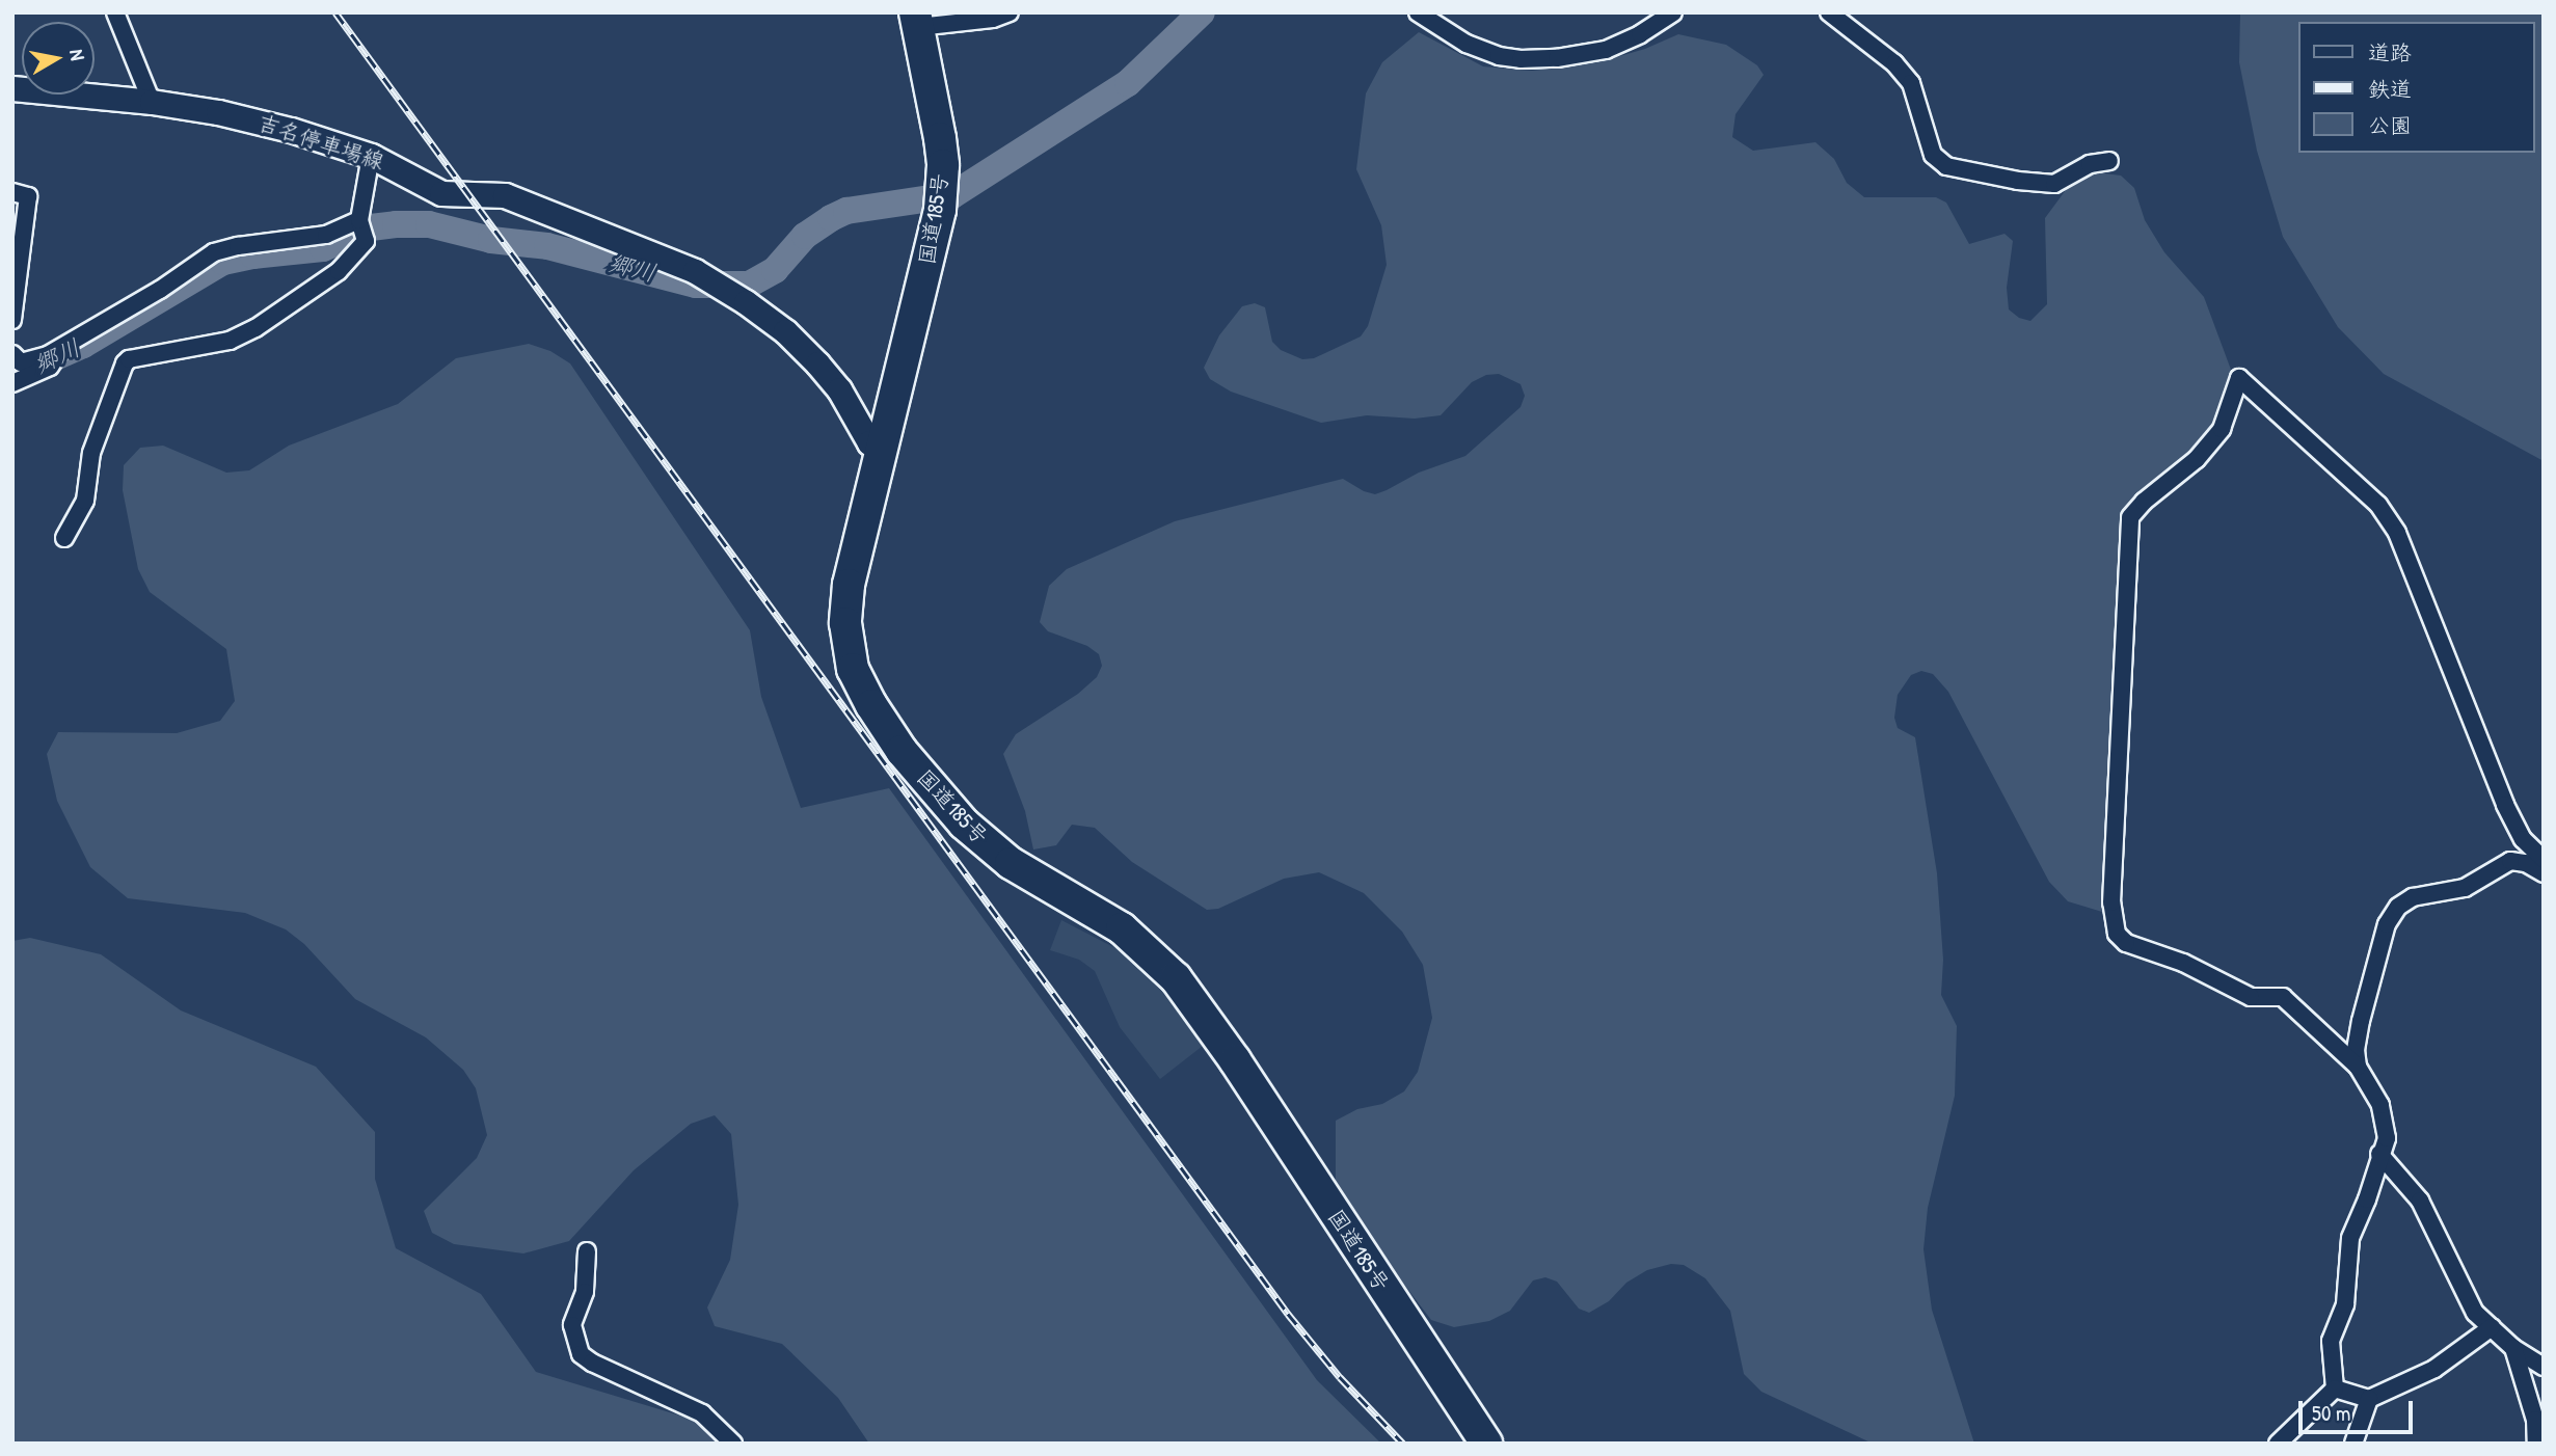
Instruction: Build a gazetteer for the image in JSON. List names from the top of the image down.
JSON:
{
  "streets": {
    "highway": ["国道185号"],
    "main road": ["吉名停車場線"]
  },
  "crossings": [
    ["吉名停車場線", "国道185号"]
  ],
  "water": ["郷川"],
  "legend": ["道路", "鉄道", "公園"],
  "scale_bar": "50 m",
  "north": "right"
}
